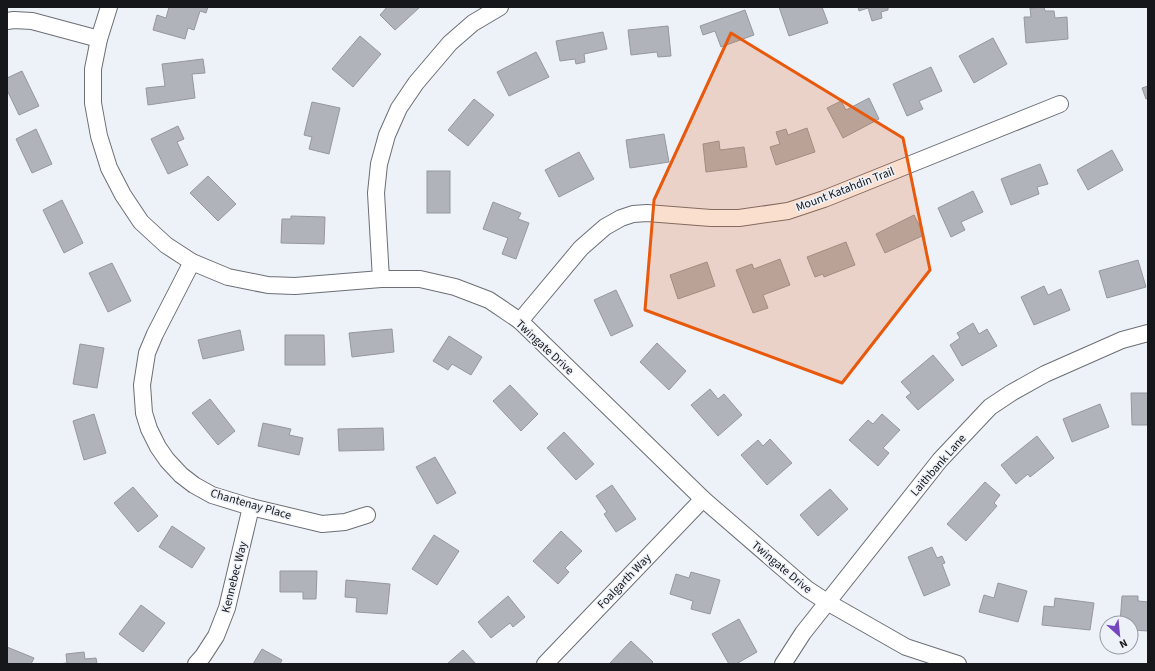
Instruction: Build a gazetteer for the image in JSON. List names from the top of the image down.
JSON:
{
  "streets": {
    "street": [
      "Mount Katahdin Trail",
      "Twingate Drive",
      "Laithbank Lane",
      "Chantenay Place",
      "Kennebec Way",
      "Foalgarth Way"
    ]
  },
  "crossings": [
    ["Mount Katahdin Trail", "Twingate Drive"],
    ["Twingate Drive", "Laithbank Lane"],
    ["Twingate Drive", "Chantenay Place"],
    ["Twingate Drive", "Foalgarth Way"],
    ["Chantenay Place", "Kennebec Way"]
  ],
  "north": "bottom right"
}
